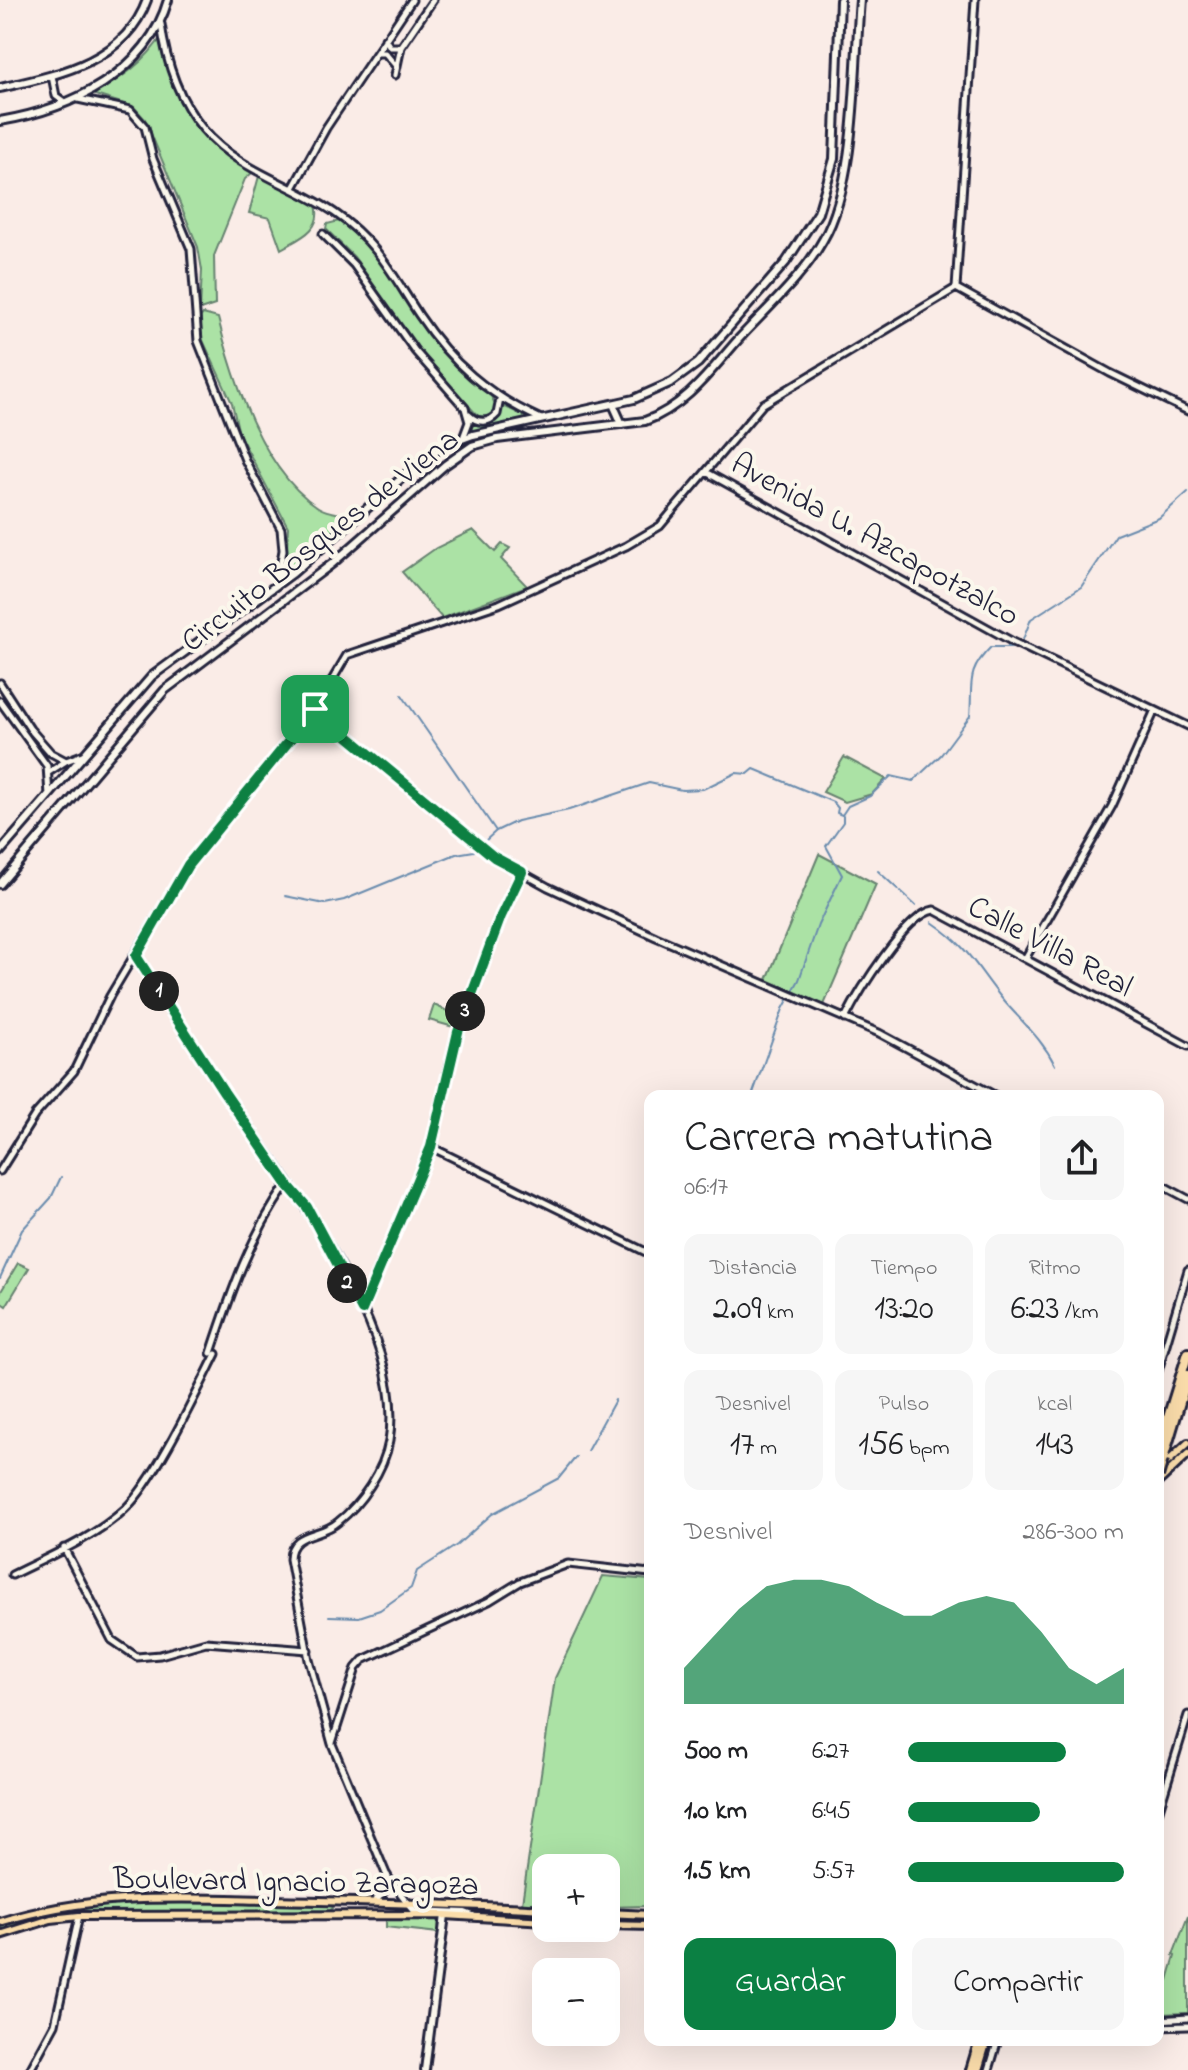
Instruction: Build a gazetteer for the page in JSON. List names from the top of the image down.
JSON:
{
  "streets": {
    "main road": ["Circuito Bosques de Viena", "Boulevard Ignacio Zaragoza"],
    "street": ["Avenida U. Azcapotzalco", "Calle Villa Real"]
  },
  "page": {
    "pins": ["1", "3", "2"],
    "heading": ["Carrera matutina", "06:17"],
    "stats": [
      ["Distancia", "2.09 km"],
      ["Tiempo", "13:20"],
      ["Ritmo", "6:23 /km"],
      ["Desnivel", "17 m"],
      ["Pulso", "156 bpm"],
      ["kcal", "143"]
    ],
    "chart": ["Desnivel", "286–300 m"],
    "list": [
      {
        "name": "500 m",
        "note": "6:27"
      },
      {
        "name": "1.0 km",
        "note": "6:45"
      },
      {
        "name": "1.5 km",
        "note": "5:57"
      }
    ],
    "map_buttons": ["+", "−"],
    "buttons": ["Guardar", "Compartir"]
  }
}
